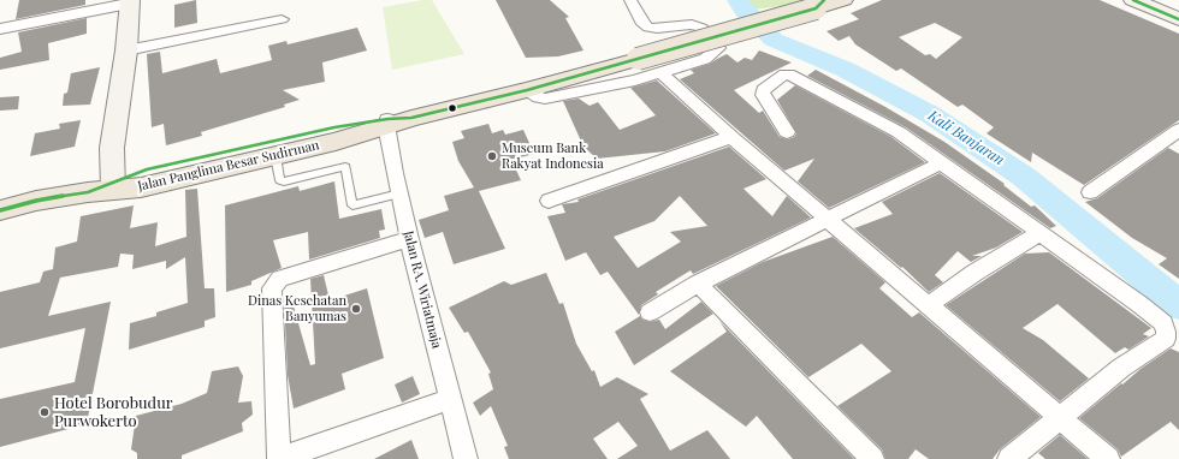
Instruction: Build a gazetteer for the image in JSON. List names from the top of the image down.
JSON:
{
  "streets": {
    "main road": ["Jalan Panglima Besar Sudirman"],
    "street": ["Jalan RA. Wiriatmaja"]
  },
  "crossings": [
    ["Jalan Panglima Besar Sudirman", "Jalan RA. Wiriatmaja"]
  ],
  "water": ["Kali Banjaran"],
  "places": ["Museum Bank Rakyat Indonesia", "Dinas Kesehatan Banyumas", "Hotel Borobudur Purwokerto"]
}
